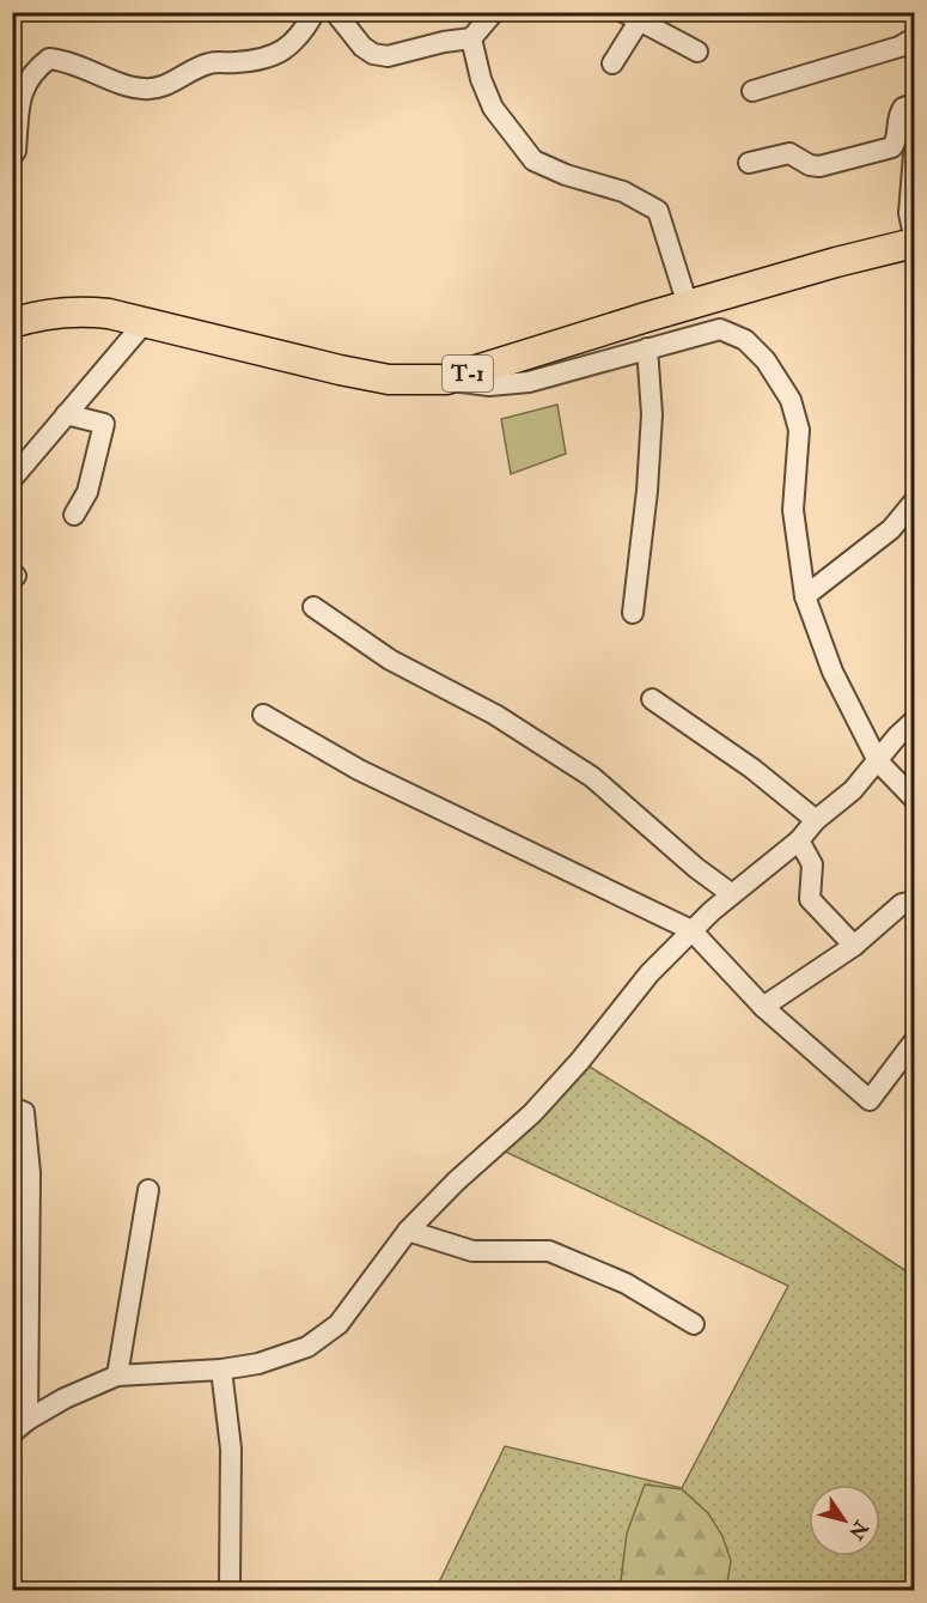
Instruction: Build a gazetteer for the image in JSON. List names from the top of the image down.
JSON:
{
  "streets": {
    "highway": ["T-1"]
  },
  "north": "bottom right"
}
